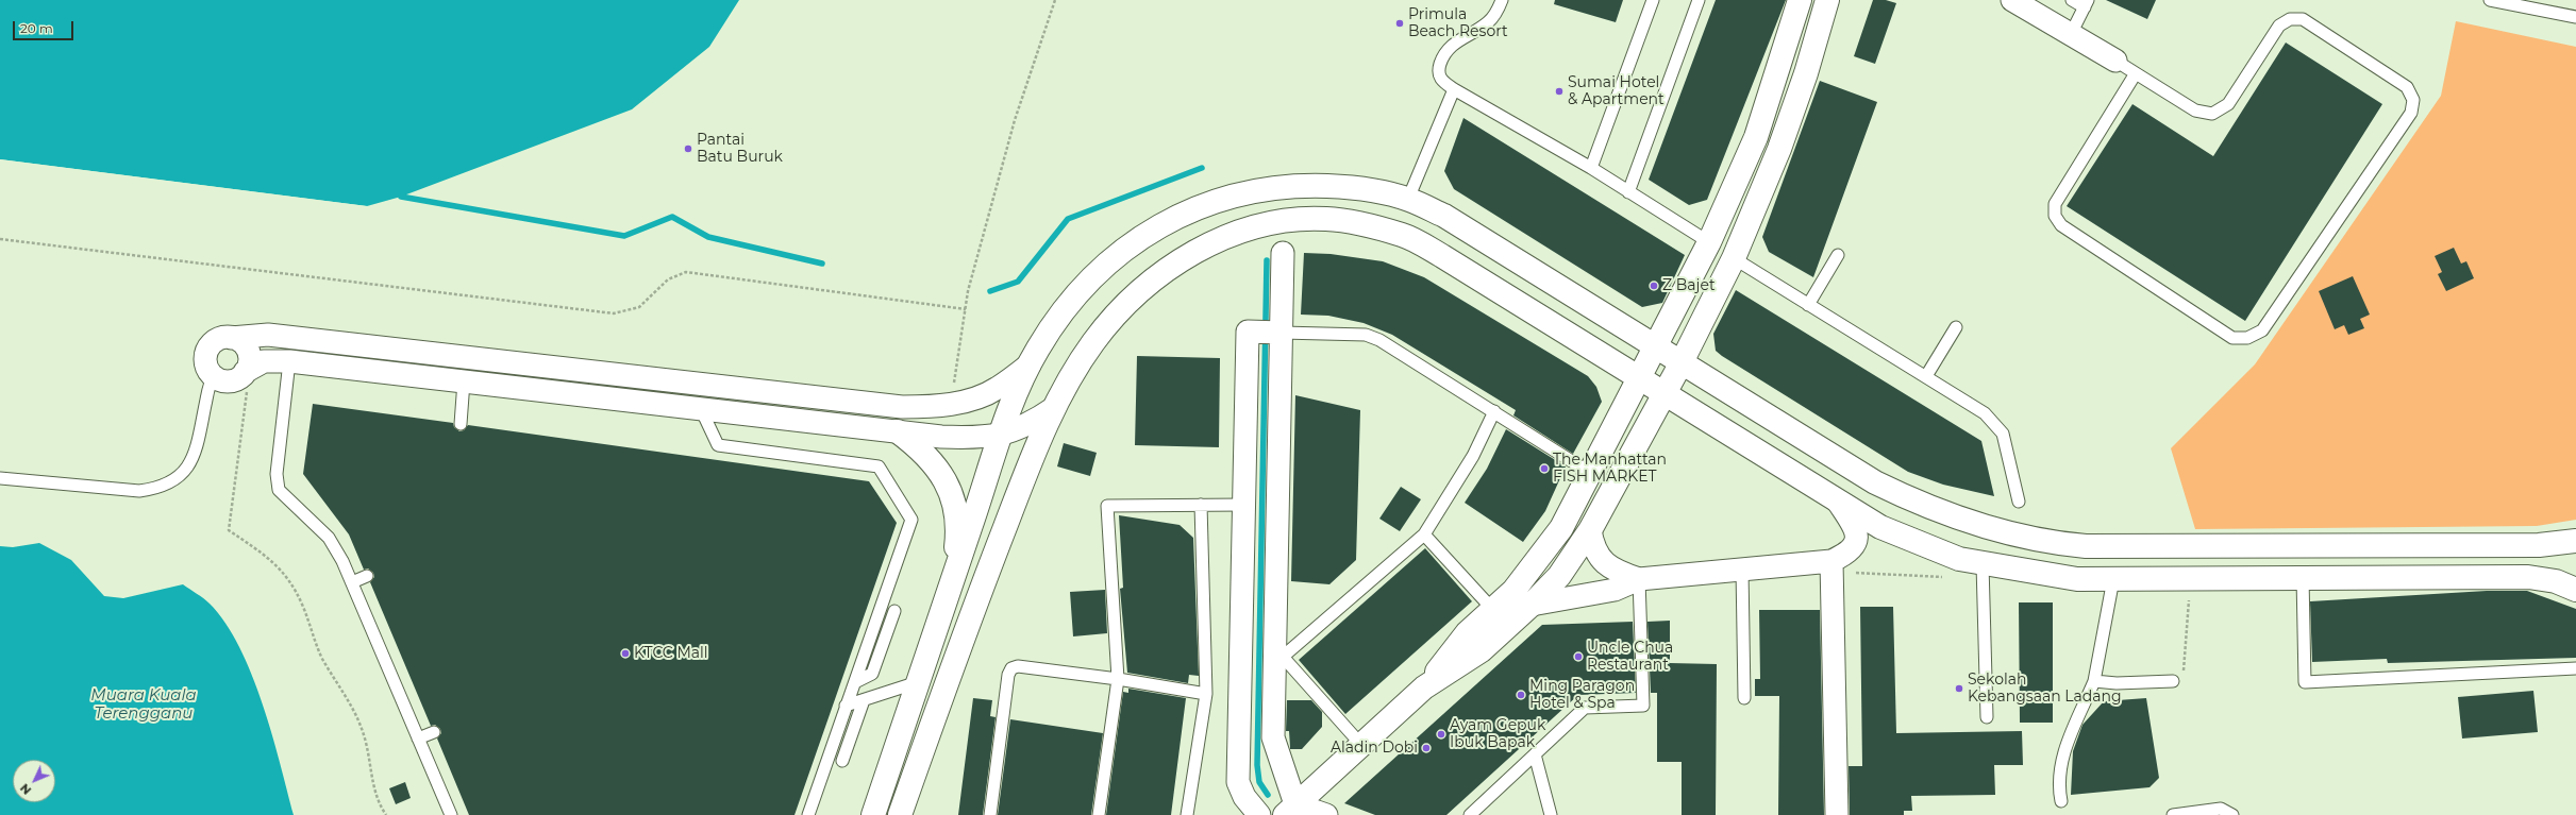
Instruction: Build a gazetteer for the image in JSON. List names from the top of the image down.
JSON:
{
  "water": ["Muara Kuala Terengganu"],
  "places": [
    "Primula Beach Resort",
    "Sumai Hotel & Apartment",
    "Pantai Batu Buruk",
    "Z Bajet",
    "The Manhattan FISH MARKET",
    "KTCC Mall",
    "Uncle Chua Restaurant",
    "Sekolah Kebangsaan Ladang",
    "Ming Paragon Hotel & Spa",
    "Ayam Gepuk Ibuk Bapak",
    "Aladin Dobi"
  ],
  "scale_bar": "20 m",
  "north": "bottom left"
}
